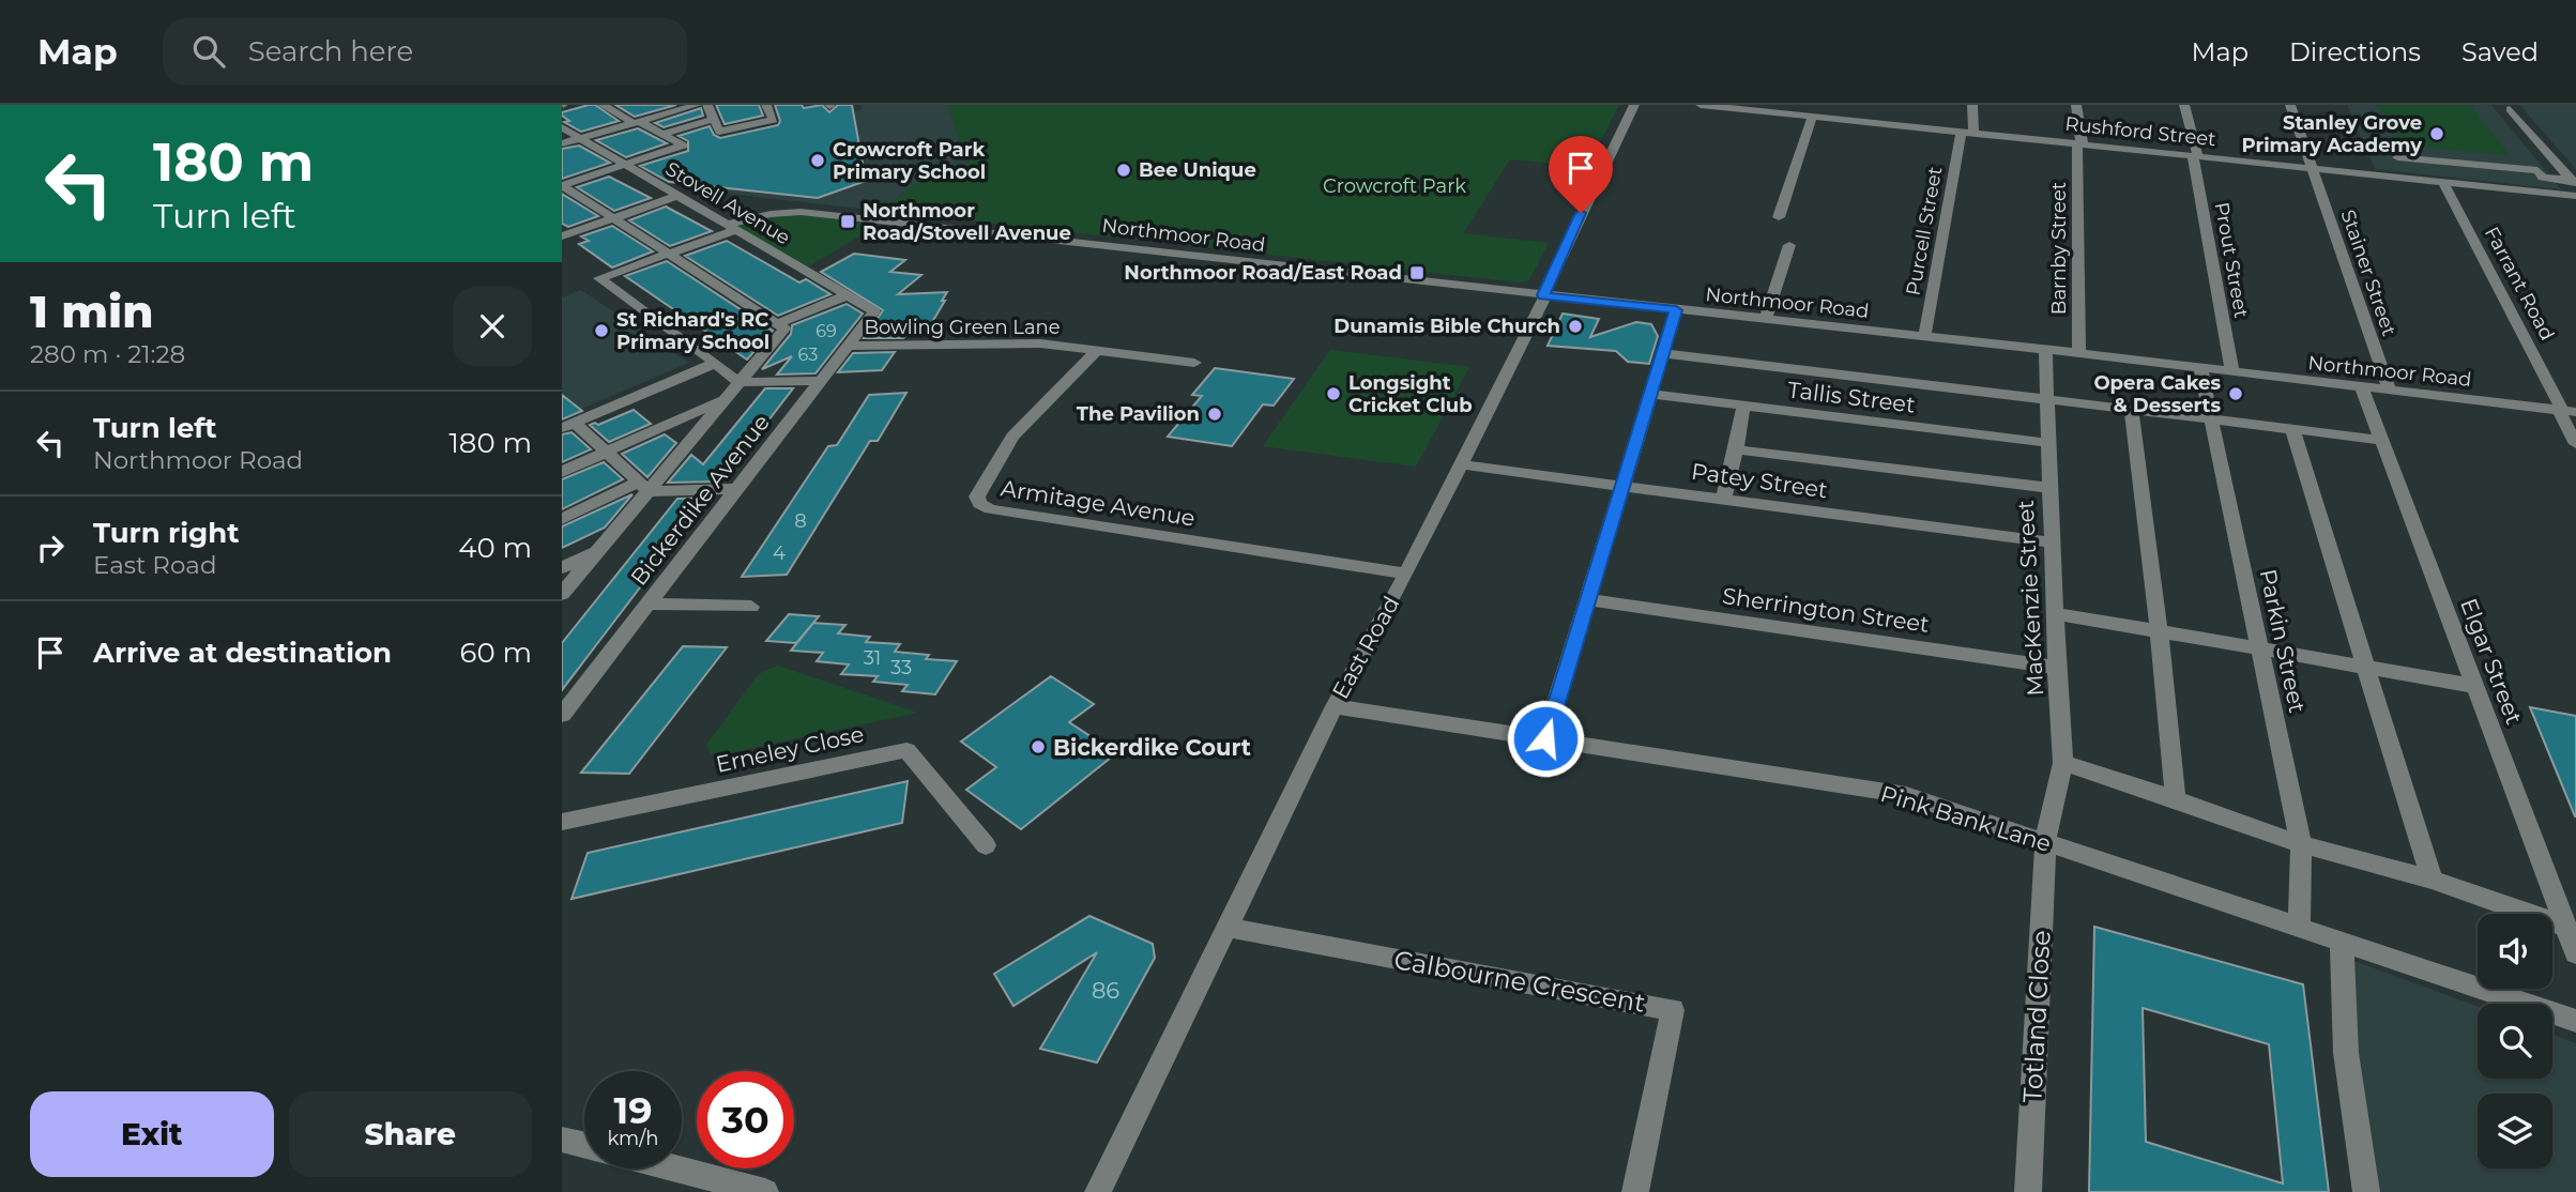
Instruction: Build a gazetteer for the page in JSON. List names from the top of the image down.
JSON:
{
  "streets": {
    "street": [
      "Rushford Street",
      "Stovell Avenue",
      "Purcell Street",
      "Northmoor Road",
      "Barnby Street",
      "Prout Street",
      "Stainer Street",
      "Farrant Road",
      "Bowling Green Lane",
      "Tallis Street",
      "Patey Street",
      "Bickerdike Avenue",
      "Armitage Avenue",
      "MacKenzie Street",
      "Sherrington Street",
      "Parkin Street",
      "East Road",
      "Elgar Street",
      "Erneley Close",
      "Pink Bank Lane",
      "Calbourne Crescent",
      "Totland Close"
    ]
  },
  "crossings": [
    ["Rushford Street", "Purcell Street"],
    ["Rushford Street", "Barnby Street"],
    ["Rushford Street", "Prout Street"],
    ["Rushford Street", "Stainer Street"],
    ["Rushford Street", "Farrant Road"],
    ["Stovell Avenue", "Northmoor Road"],
    ["Stovell Avenue", "Bickerdike Avenue"],
    ["Purcell Street", "Northmoor Road"],
    ["Northmoor Road", "Barnby Street"],
    ["Northmoor Road", "Prout Street"],
    ["Northmoor Road", "Stainer Street"],
    ["Northmoor Road", "Farrant Road"],
    ["Northmoor Road", "MacKenzie Street"],
    ["Northmoor Road", "Parkin Street"],
    ["Northmoor Road", "East Road"],
    ["Northmoor Road", "Elgar Street"],
    ["Bowling Green Lane", "Bickerdike Avenue"],
    ["Bowling Green Lane", "Armitage Avenue"],
    ["Tallis Street", "MacKenzie Street"],
    ["Patey Street", "MacKenzie Street"],
    ["Patey Street", "East Road"],
    ["Armitage Avenue", "East Road"],
    ["MacKenzie Street", "Sherrington Street"],
    ["MacKenzie Street", "Pink Bank Lane"],
    ["MacKenzie Street", "Totland Close"],
    ["Parkin Street", "Pink Bank Lane"],
    ["East Road", "Pink Bank Lane"],
    ["East Road", "Calbourne Crescent"],
    ["Pink Bank Lane", "Totland Close"]
  ],
  "parks": ["Crowcroft Park"],
  "places": {
    "other": [
      "Stanley Grove Primary Academy",
      "Crowcroft Park Primary School",
      "Bee Unique",
      "Dunamis Bible Church",
      "St Richard's RC Primary School",
      "Longsight Cricket Club",
      "Opera Cakes & Desserts",
      "The Pavilion",
      "Bickerdike Court"
    ],
    "transit": ["Northmoor Road/Stovell Avenue", "Northmoor Road/East Road"]
  },
  "house_numbers": [
    "69",
    "63",
    "8",
    "4",
    "31",
    "33",
    "86"
  ],
  "page": {
    "header": "Map",
    "search": "Search here",
    "nav": ["Map", "Directions", "Saved"],
    "turn": ["180 m", "Turn left"],
    "heading": ["1 min", "280 m · 21:28"],
    "list": [
      {
        "name": "Turn left",
        "note": "Northmoor Road",
        "value": "180 m"
      },
      {
        "name": "Turn right",
        "note": "East Road",
        "value": "40 m"
      },
      {
        "name": "Arrive at destination",
        "value": "60 m"
      }
    ],
    "speed": "19 km/h",
    "limit": "30",
    "buttons": ["Exit", "Share"]
  }
}
